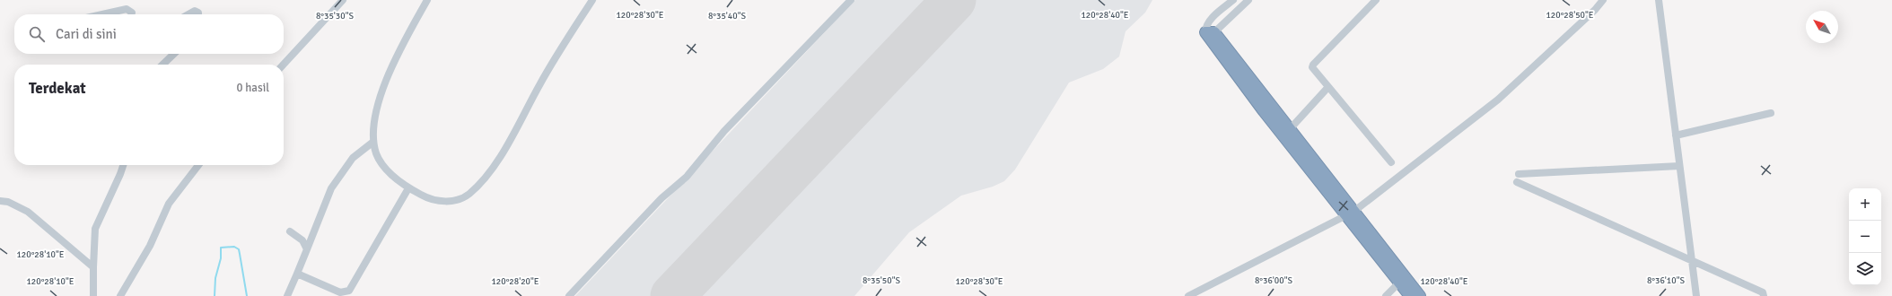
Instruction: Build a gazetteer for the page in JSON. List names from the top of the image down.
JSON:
{
  "north": "top left",
  "page": {
    "search": "Cari di sini",
    "heading": ["Terdekat", "0 hasil"],
    "map_buttons": ["+", "−"]
  },
  "coordinates": [
    "120°28'30\"E",
    "120°28'40\"E",
    "120°28'50\"E",
    "8°35'30\"S",
    "8°35'40\"S",
    "120°28'10\"E",
    "8°35'50\"S",
    "8°36'00\"S",
    "8°36'10\"S",
    "120°28'20\"E"
  ]
}
